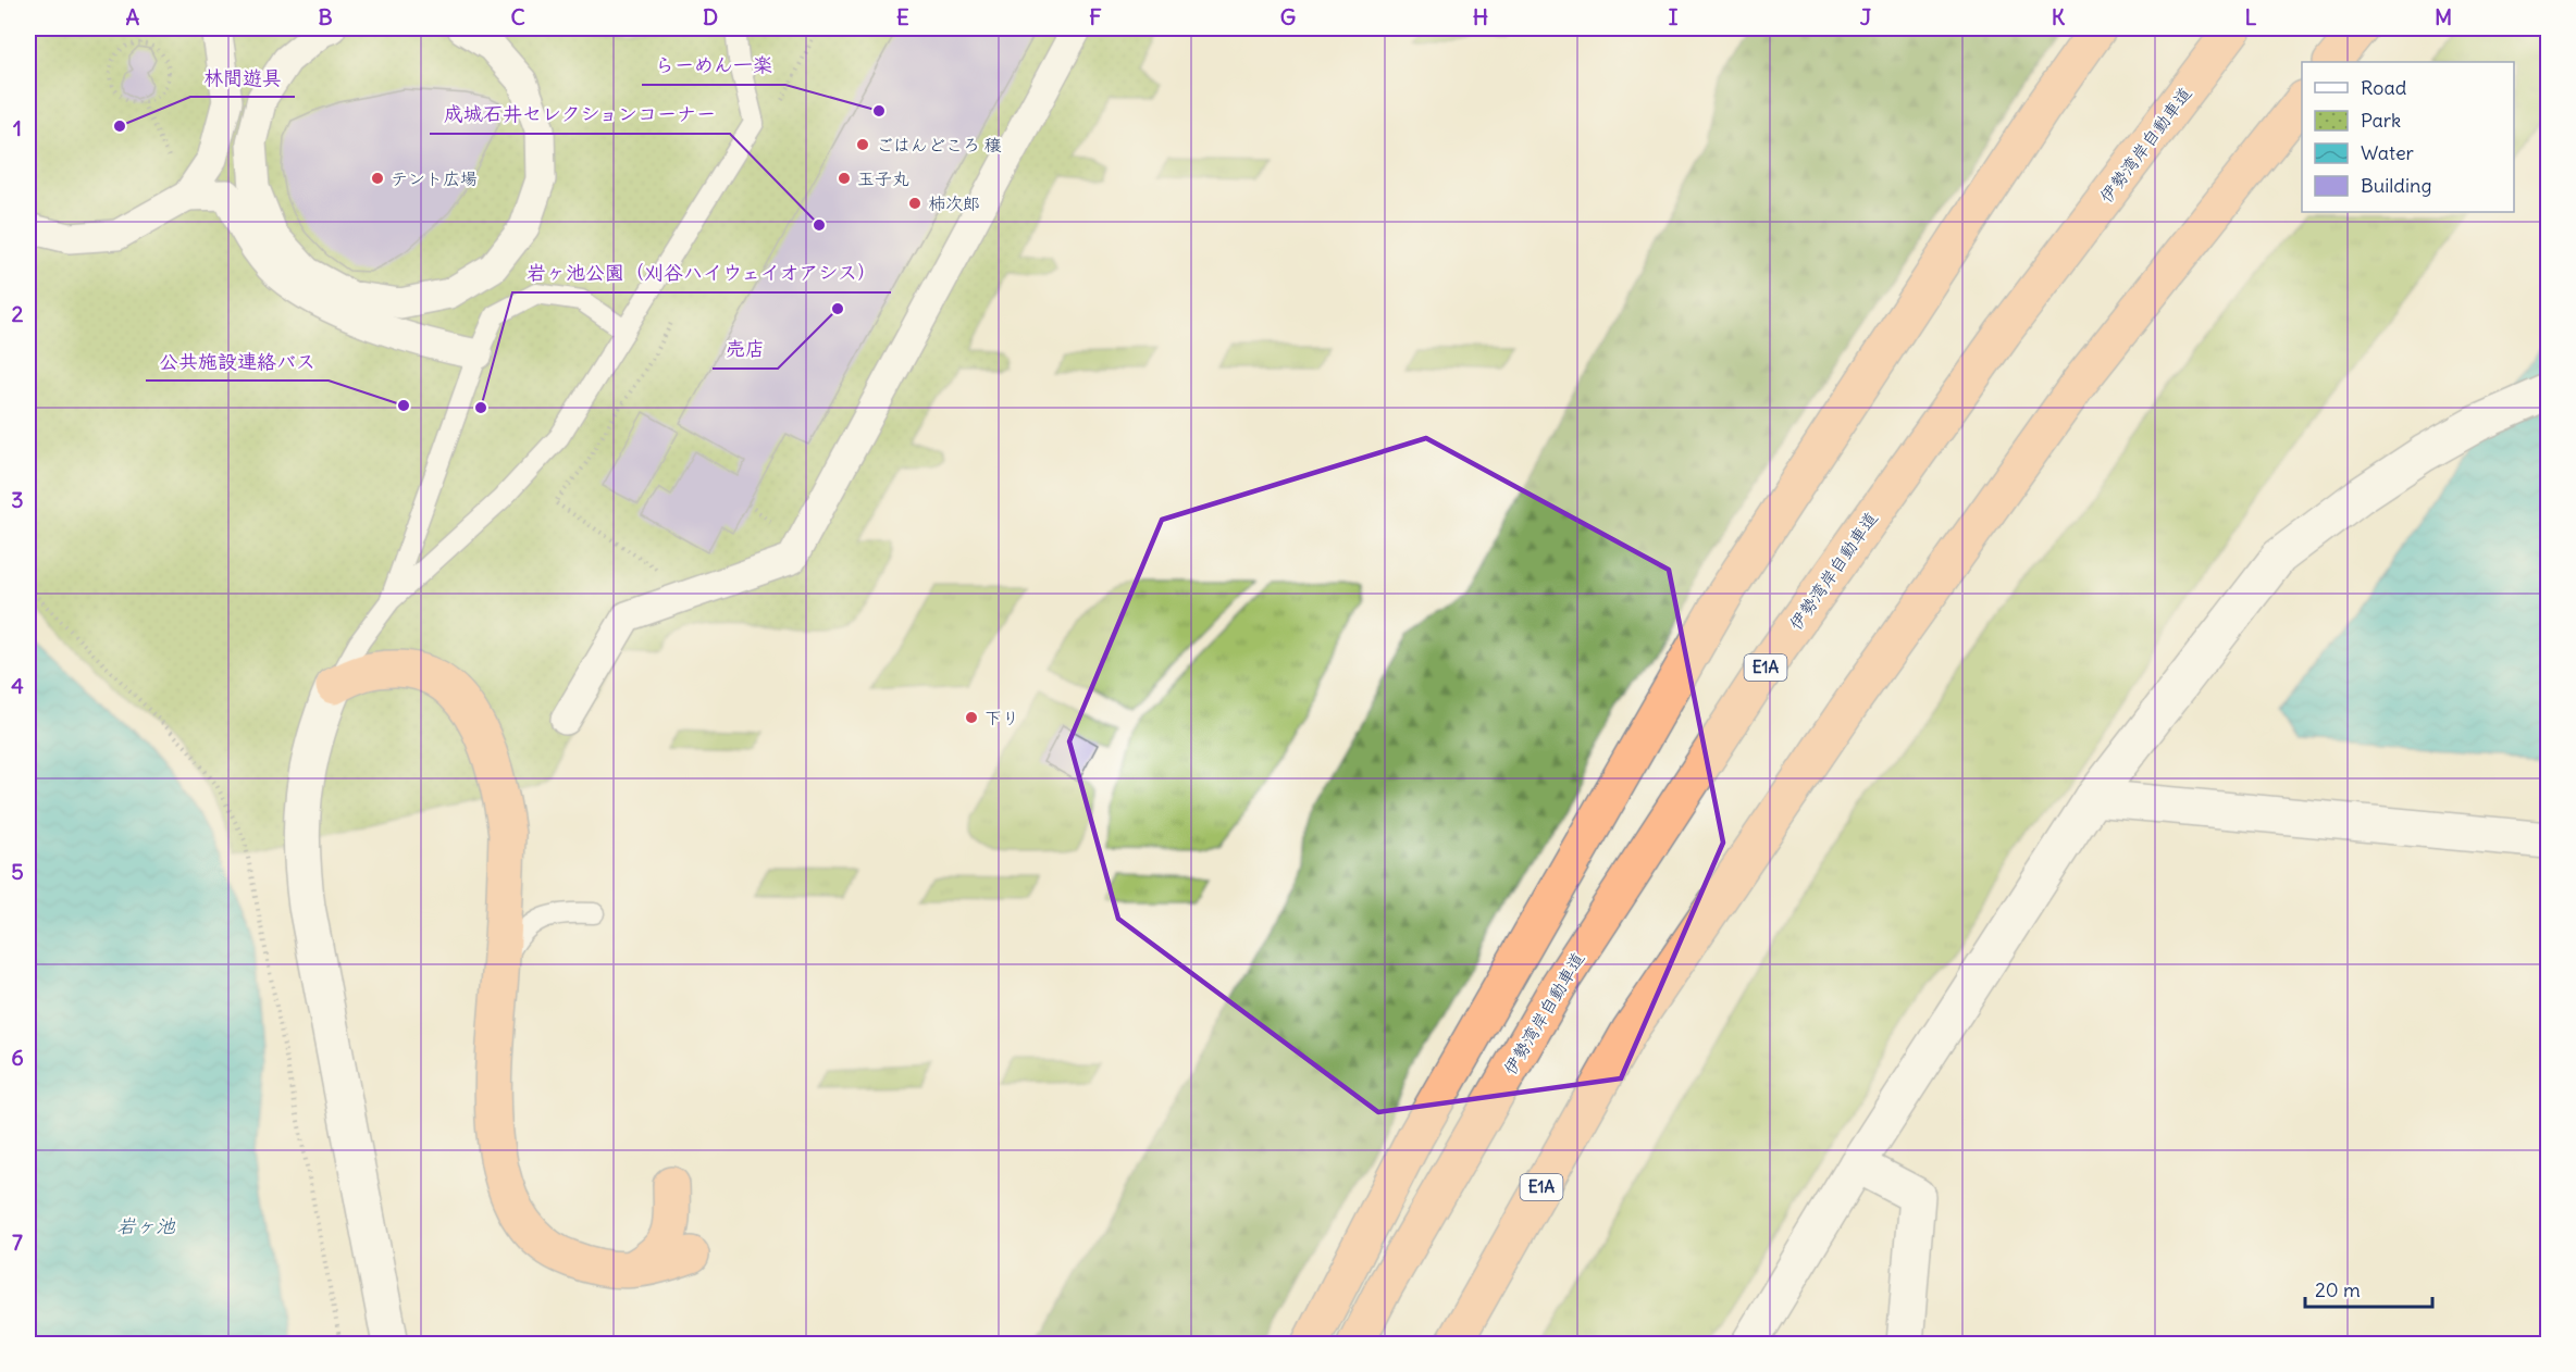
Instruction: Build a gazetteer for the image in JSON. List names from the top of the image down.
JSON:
{
  "streets": {
    "highway": ["伊勢湾岸自動車道", "E1A"]
  },
  "water": ["岩ヶ池"],
  "places": [
    "らーめん一楽",
    "林間遊具",
    "ごはんどころ 穣",
    "テント広場",
    "玉子丸",
    "柿次郎",
    "成城石井セレクションコーナー",
    "売店",
    "公共施設連絡バス",
    "岩ヶ池公園（刈谷ハイウェイオアシス）",
    "下り"
  ],
  "legend": [
    "Road",
    "Park",
    "Water",
    "Building"
  ],
  "scale_bar": "20 m",
  "grid": {
    "columns": [
      "A",
      "B",
      "C",
      "D",
      "E",
      "F",
      "G",
      "H",
      "I",
      "J",
      "K",
      "L",
      "M"
    ],
    "rows": [
      "1",
      "2",
      "3",
      "4",
      "5",
      "6",
      "7"
    ]
  }
}
